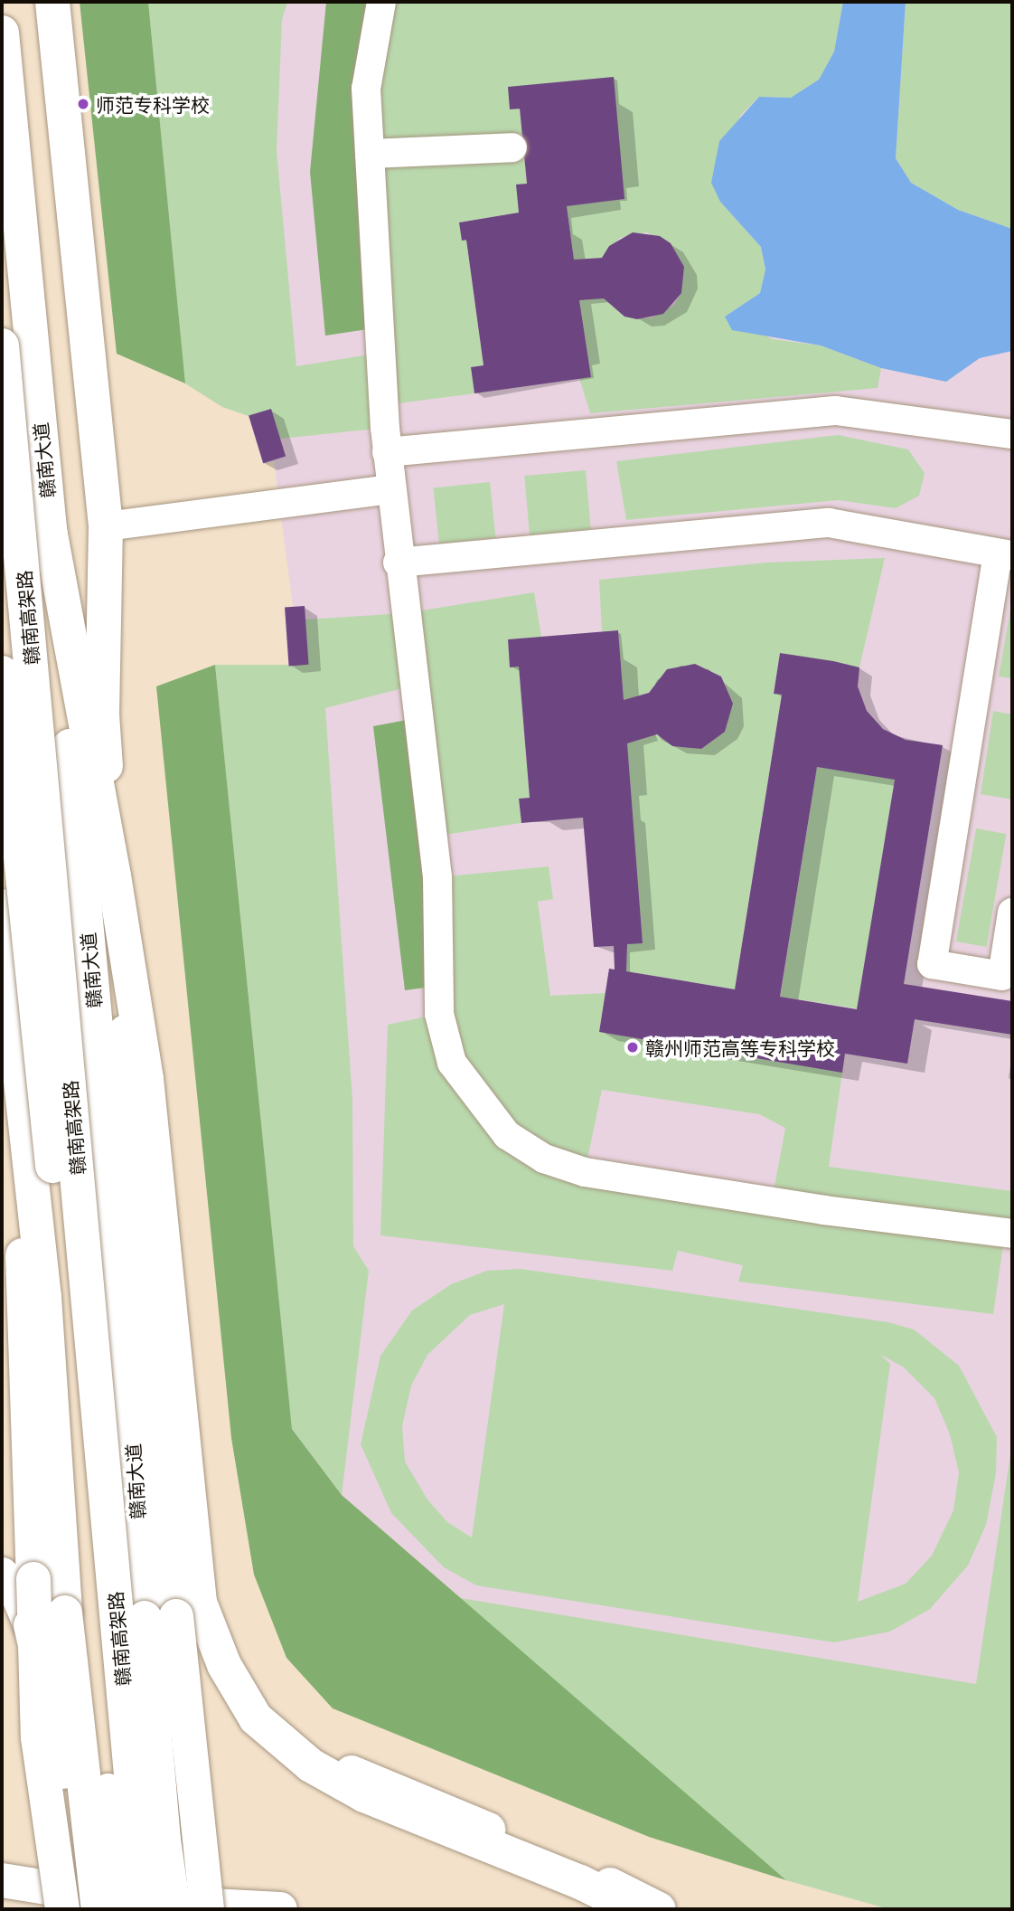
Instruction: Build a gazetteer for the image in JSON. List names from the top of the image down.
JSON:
{
  "streets": {
    "main road": ["赣南大道", "赣南高架路"]
  },
  "places": ["师范专科学校", "赣州师范高等专科学校"]
}
